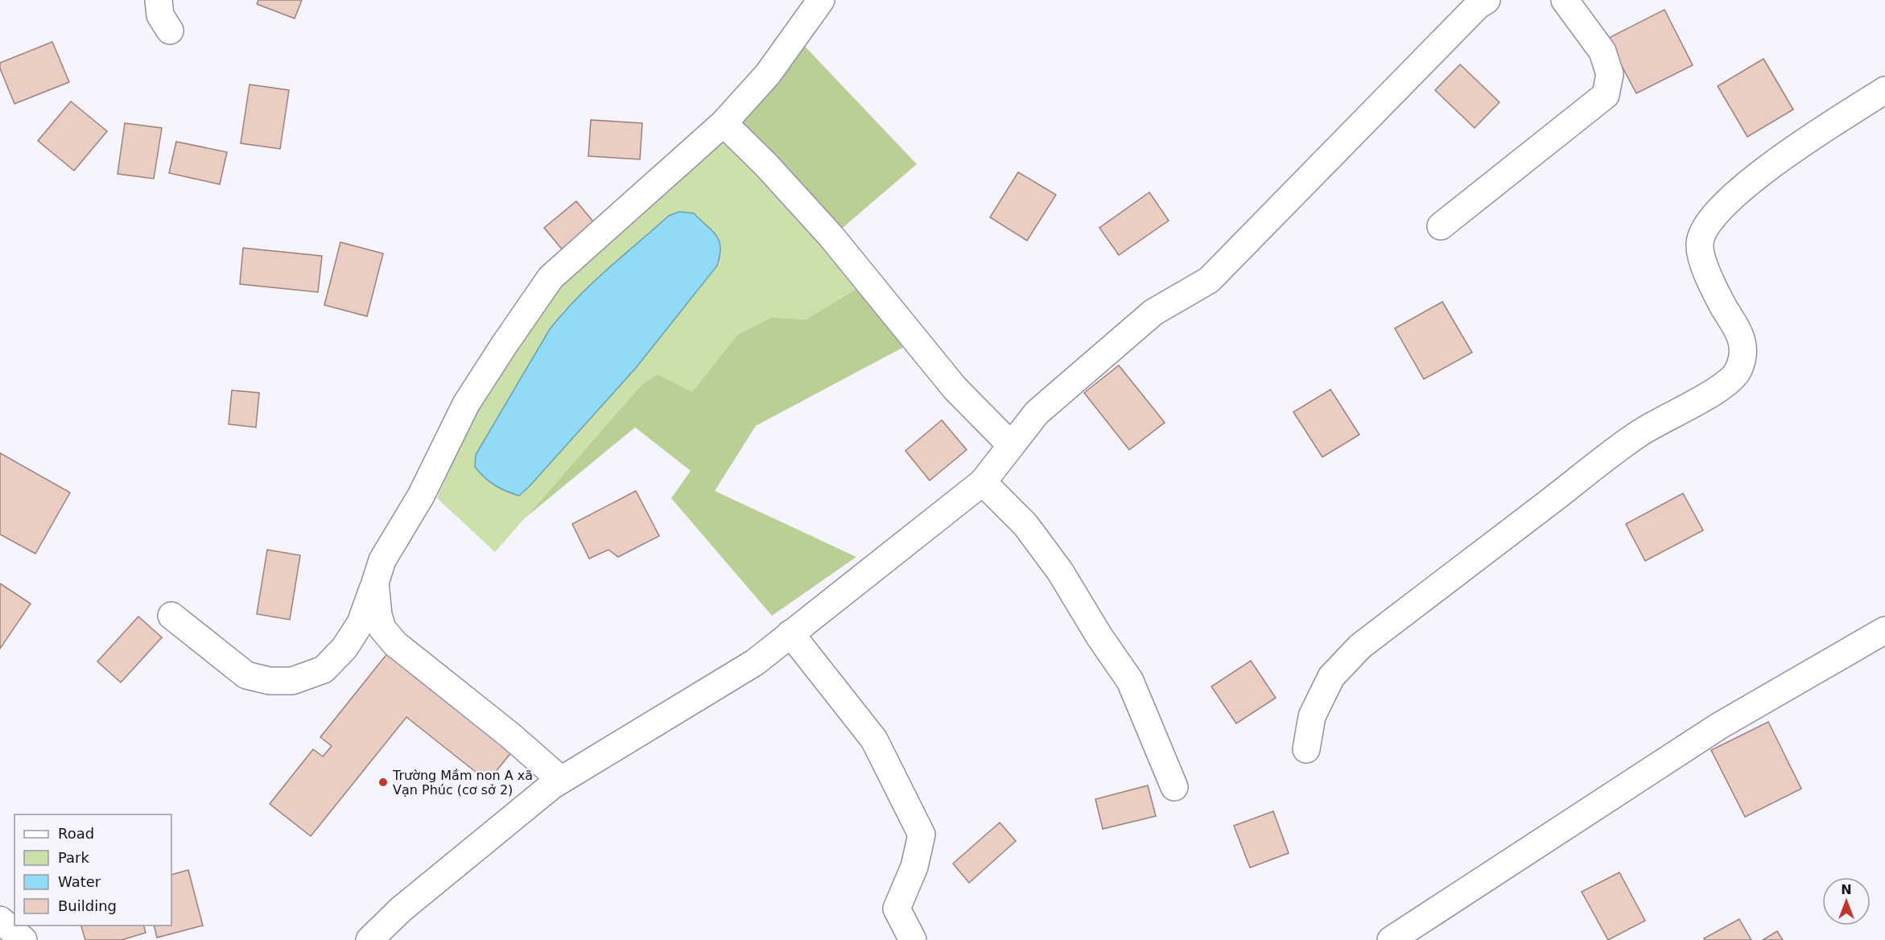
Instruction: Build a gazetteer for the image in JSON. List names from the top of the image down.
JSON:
{
  "places": ["Trường Mầm non A xã Vạn Phúc (cơ sở 2)"],
  "legend": [
    "Road",
    "Park",
    "Water",
    "Building"
  ],
  "north": "top"
}
